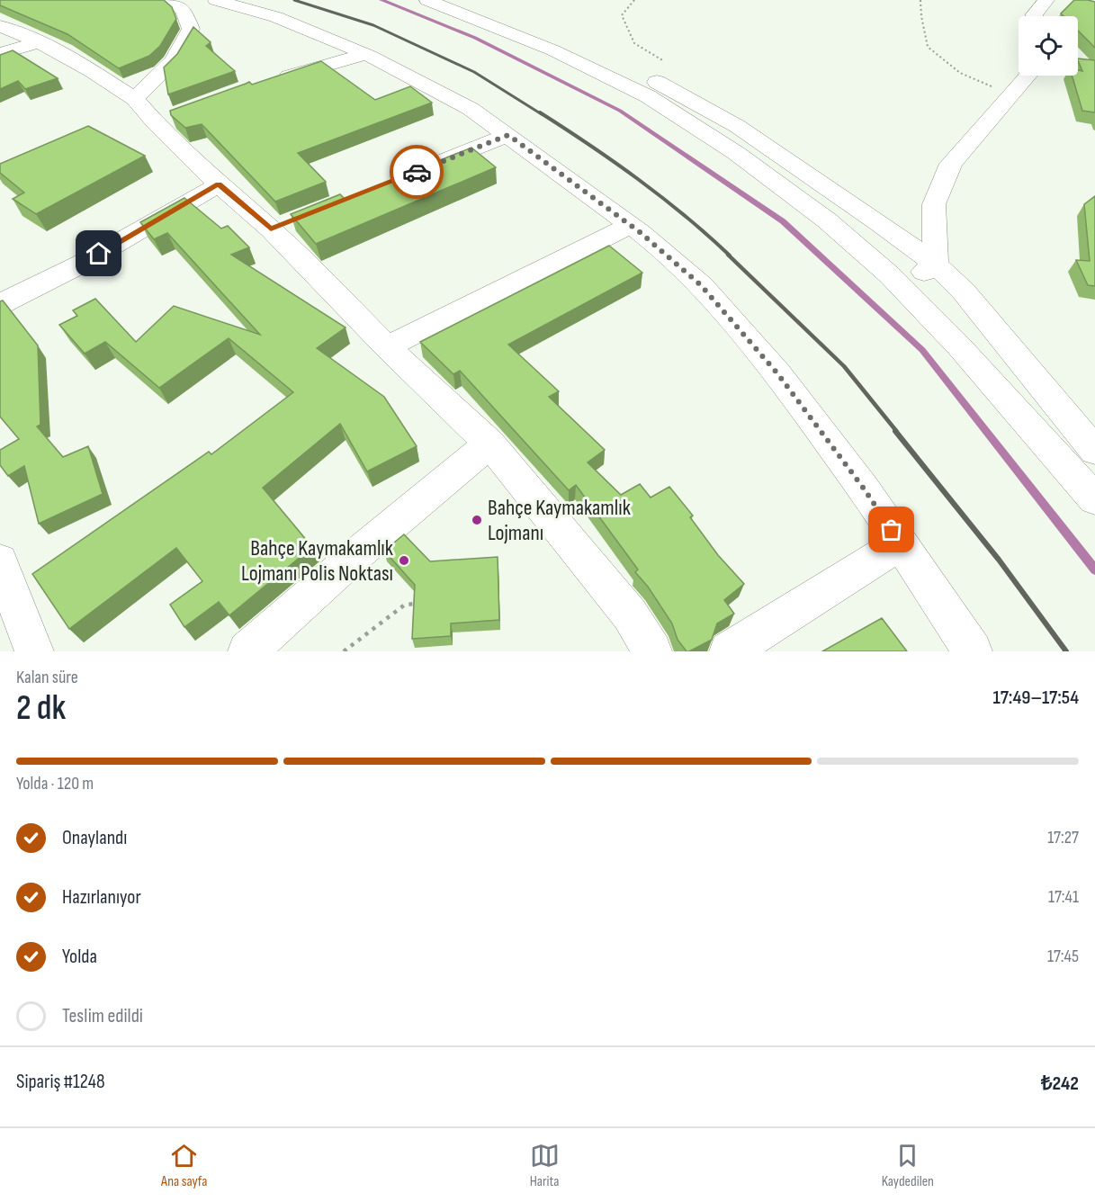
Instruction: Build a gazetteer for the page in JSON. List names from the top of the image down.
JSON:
{
  "places": ["Bahçe Kaymakamlık Lojmanı", "Bahçe Kaymakamlık Lojmanı Polis Noktası"],
  "page": {
    "heading": ["2 dk", "Kalan süre", "17:49–17:54"],
    "panel": ["Sipariş #1248", "₺242"],
    "bar": "Yolda · 120 m",
    "list": [
      ["Onaylandı", "17:27"],
      ["Hazırlanıyor", "17:41"],
      ["Yolda", "17:45"],
      "Teslim edildi"
    ],
    "tabs": ["Ana sayfa", "Harita", "Kaydedilen"]
  }
}
